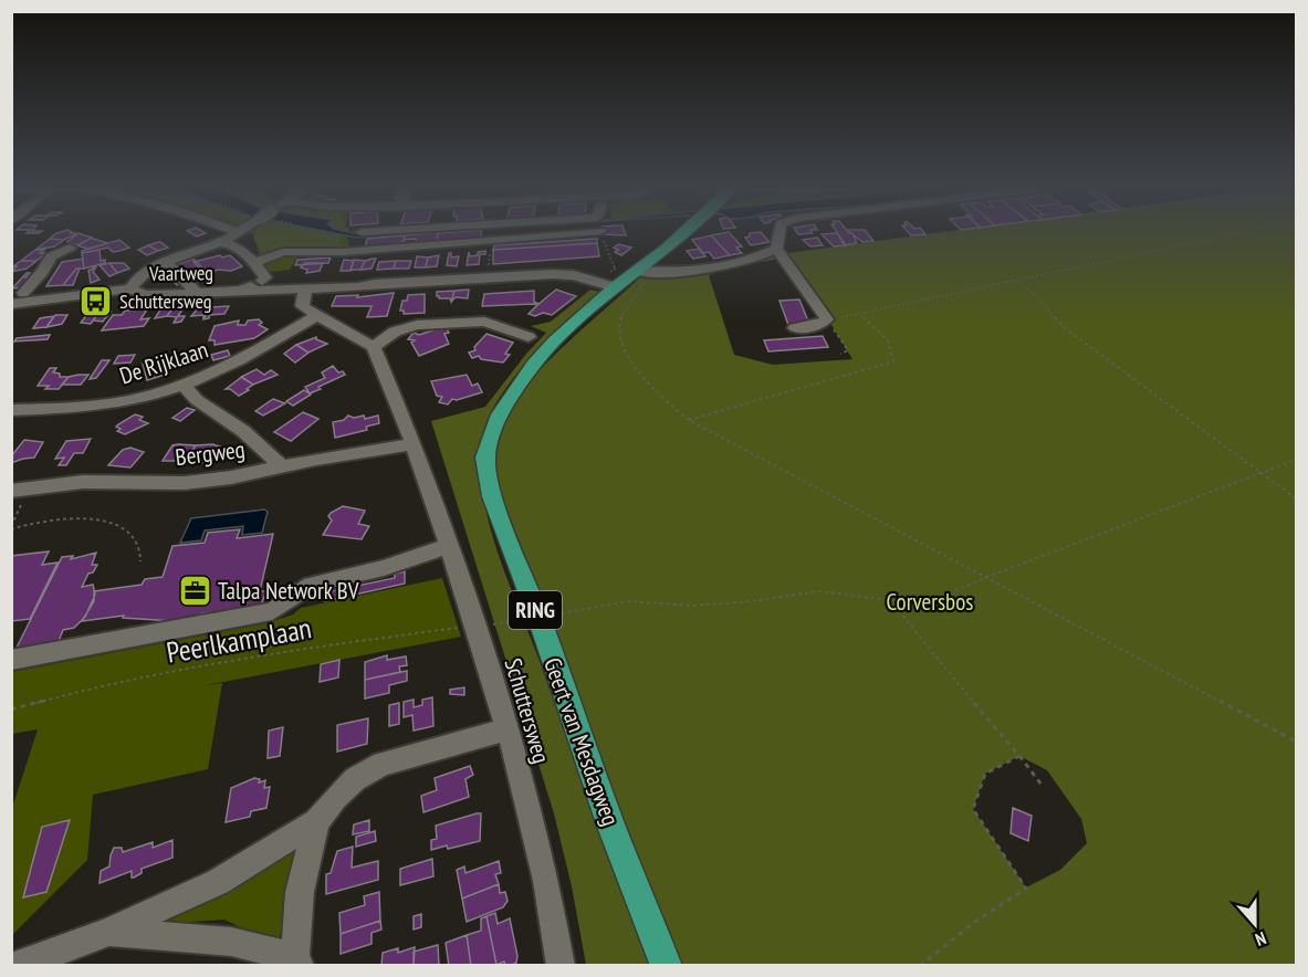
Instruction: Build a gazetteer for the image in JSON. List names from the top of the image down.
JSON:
{
  "streets": {
    "main road": ["RING", "Geert van Mesdagweg"],
    "street": [
      "Vaartweg",
      "De Rijklaan",
      "Bergweg",
      "Schuttersweg"
    ],
    "path": ["Peerlkamplaan"]
  },
  "crossings": [
    ["Vaartweg", "RING"],
    ["Vaartweg", "Geert van Mesdagweg"],
    ["Bergweg", "Schuttersweg"],
    ["RING", "Geert van Mesdagweg"],
    ["Peerlkamplaan", "Schuttersweg"],
    ["Peerlkamplaan", "Geert van Mesdagweg"]
  ],
  "parks": ["Corversbos"],
  "places": {
    "bus stop": ["Schuttersweg"],
    "office": ["Talpa Network BV"]
  },
  "north": "bottom"
}
